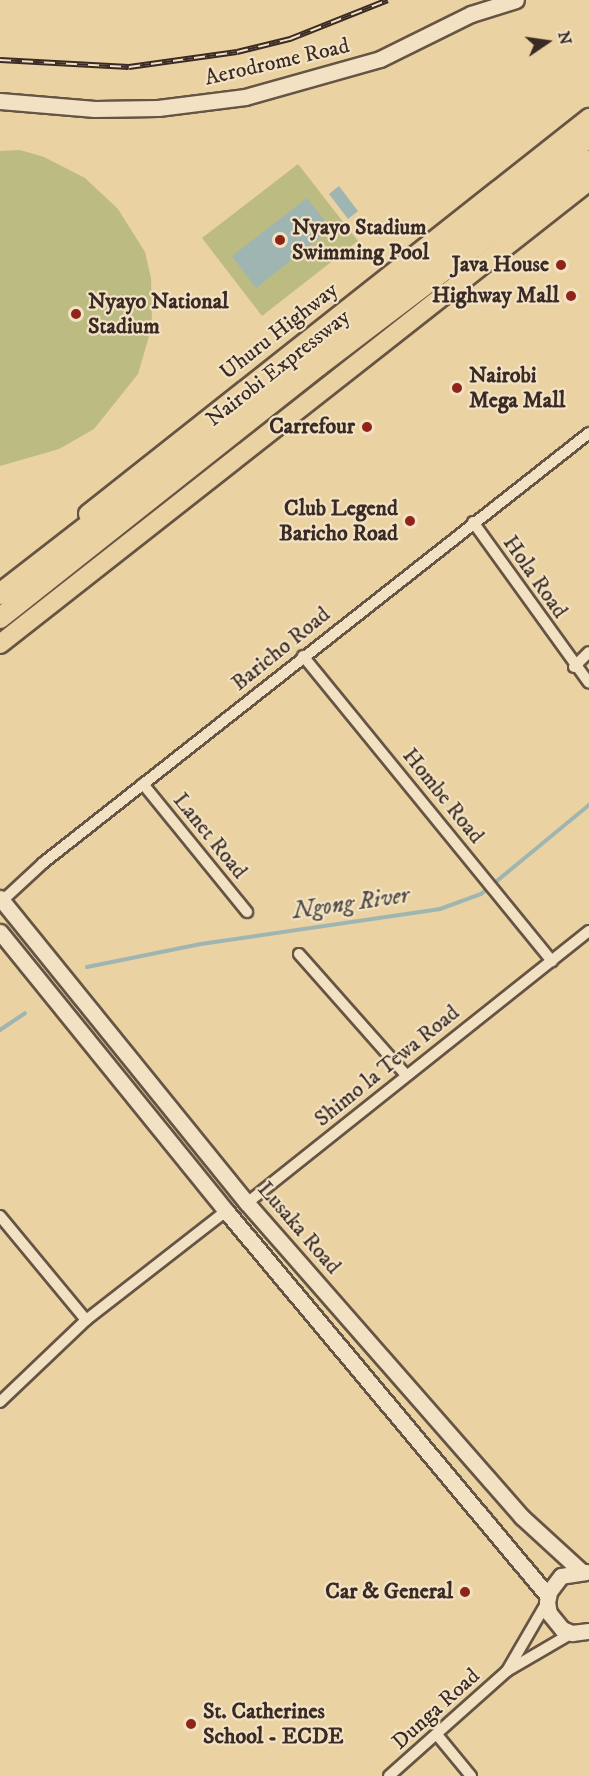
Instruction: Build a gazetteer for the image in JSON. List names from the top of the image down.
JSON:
{
  "streets": {
    "highway": ["Uhuru Highway", "Nairobi Expressway"],
    "main road": ["Aerodrome Road", "Lusaka Road"],
    "street": [
      "Hola Road",
      "Baricho Road",
      "Hombe Road",
      "Lanet Road",
      "Shimo la Tewa Road",
      "Dunga Road"
    ]
  },
  "crossings": [
    ["Hola Road", "Baricho Road"],
    ["Baricho Road", "Hombe Road"],
    ["Baricho Road", "Lanet Road"],
    ["Baricho Road", "Lusaka Road"],
    ["Hombe Road", "Shimo la Tewa Road"],
    ["Shimo la Tewa Road", "Lusaka Road"],
    ["Lusaka Road", "Dunga Road"]
  ],
  "water": ["Ngong River"],
  "places": [
    "Nyayo Stadium Swimming Pool",
    "Java House",
    "Highway Mall",
    "Nyayo National Stadium",
    "Nairobi Mega Mall",
    "Carrefour",
    "Club Legend Baricho Road",
    "Car & General",
    "St. Catherines School - ECDE"
  ],
  "north": "right"
}
